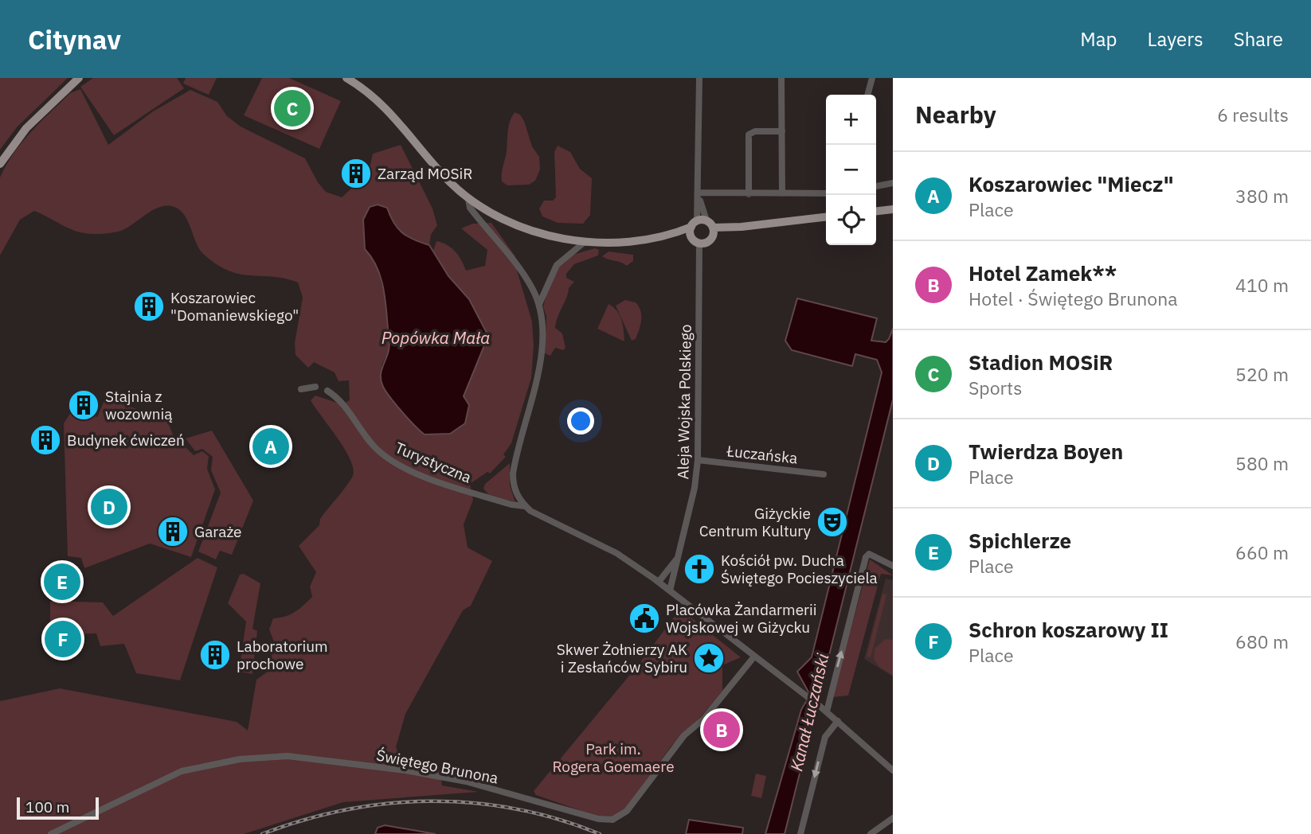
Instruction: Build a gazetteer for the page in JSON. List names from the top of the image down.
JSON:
{
  "streets": {
    "street": [
      "Aleja Wojska Polskiego",
      "Łuczańska",
      "Turystyczna",
      "Świętego Brunona"
    ]
  },
  "crossings": [
    ["Aleja Wojska Polskiego", "Łuczańska"],
    ["Aleja Wojska Polskiego", "Turystyczna"],
    ["Turystyczna", "Świętego Brunona"]
  ],
  "water": ["Popówka Mała", "Kanał Łuczański"],
  "parks": ["Park im. Rogera Goemaere"],
  "places": {
    "building": [
      "Zarząd MOSiR",
      "Koszarowiec \"Domaniewskiego\"",
      "Stajnia z wozownią",
      "Budynek ćwiczeń",
      "Garaże",
      "Laboratorium prochowe"
    ],
    "theatre": ["Giżyckie Centrum Kultury"],
    "church": ["Kościół pw. Ducha Świętego Pocieszyciela"],
    "public building": ["Placówka Żandarmerii Wojskowej w Giżycku"],
    "place": ["Skwer Żołnierzy AK i Zesłańców Sybiru"]
  },
  "scale_bar": "100 m",
  "page": {
    "header": "Citynav",
    "nav": ["Map", "Layers", "Share"],
    "heading": ["Nearby", "6 results"],
    "pins": [
      "C",
      "A",
      "D",
      "E",
      "F",
      "B"
    ],
    "map_buttons": ["+", "−"],
    "list": [
      {
        "mark": "A",
        "name": "Koszarowiec \"Miecz\"",
        "note": "Place",
        "value": "380 m"
      },
      {
        "mark": "B",
        "name": "Hotel Zamek**",
        "note": "Hotel · Świętego Brunona",
        "value": "410 m"
      },
      {
        "mark": "C",
        "name": "Stadion MOSiR",
        "note": "Sports",
        "value": "520 m"
      },
      {
        "mark": "D",
        "name": "Twierdza Boyen",
        "note": "Place",
        "value": "580 m"
      },
      {
        "mark": "E",
        "name": "Spichlerze",
        "note": "Place",
        "value": "660 m"
      },
      {
        "mark": "F",
        "name": "Schron koszarowy II",
        "note": "Place",
        "value": "680 m"
      }
    ],
    "scale": "100 m"
  }
}
